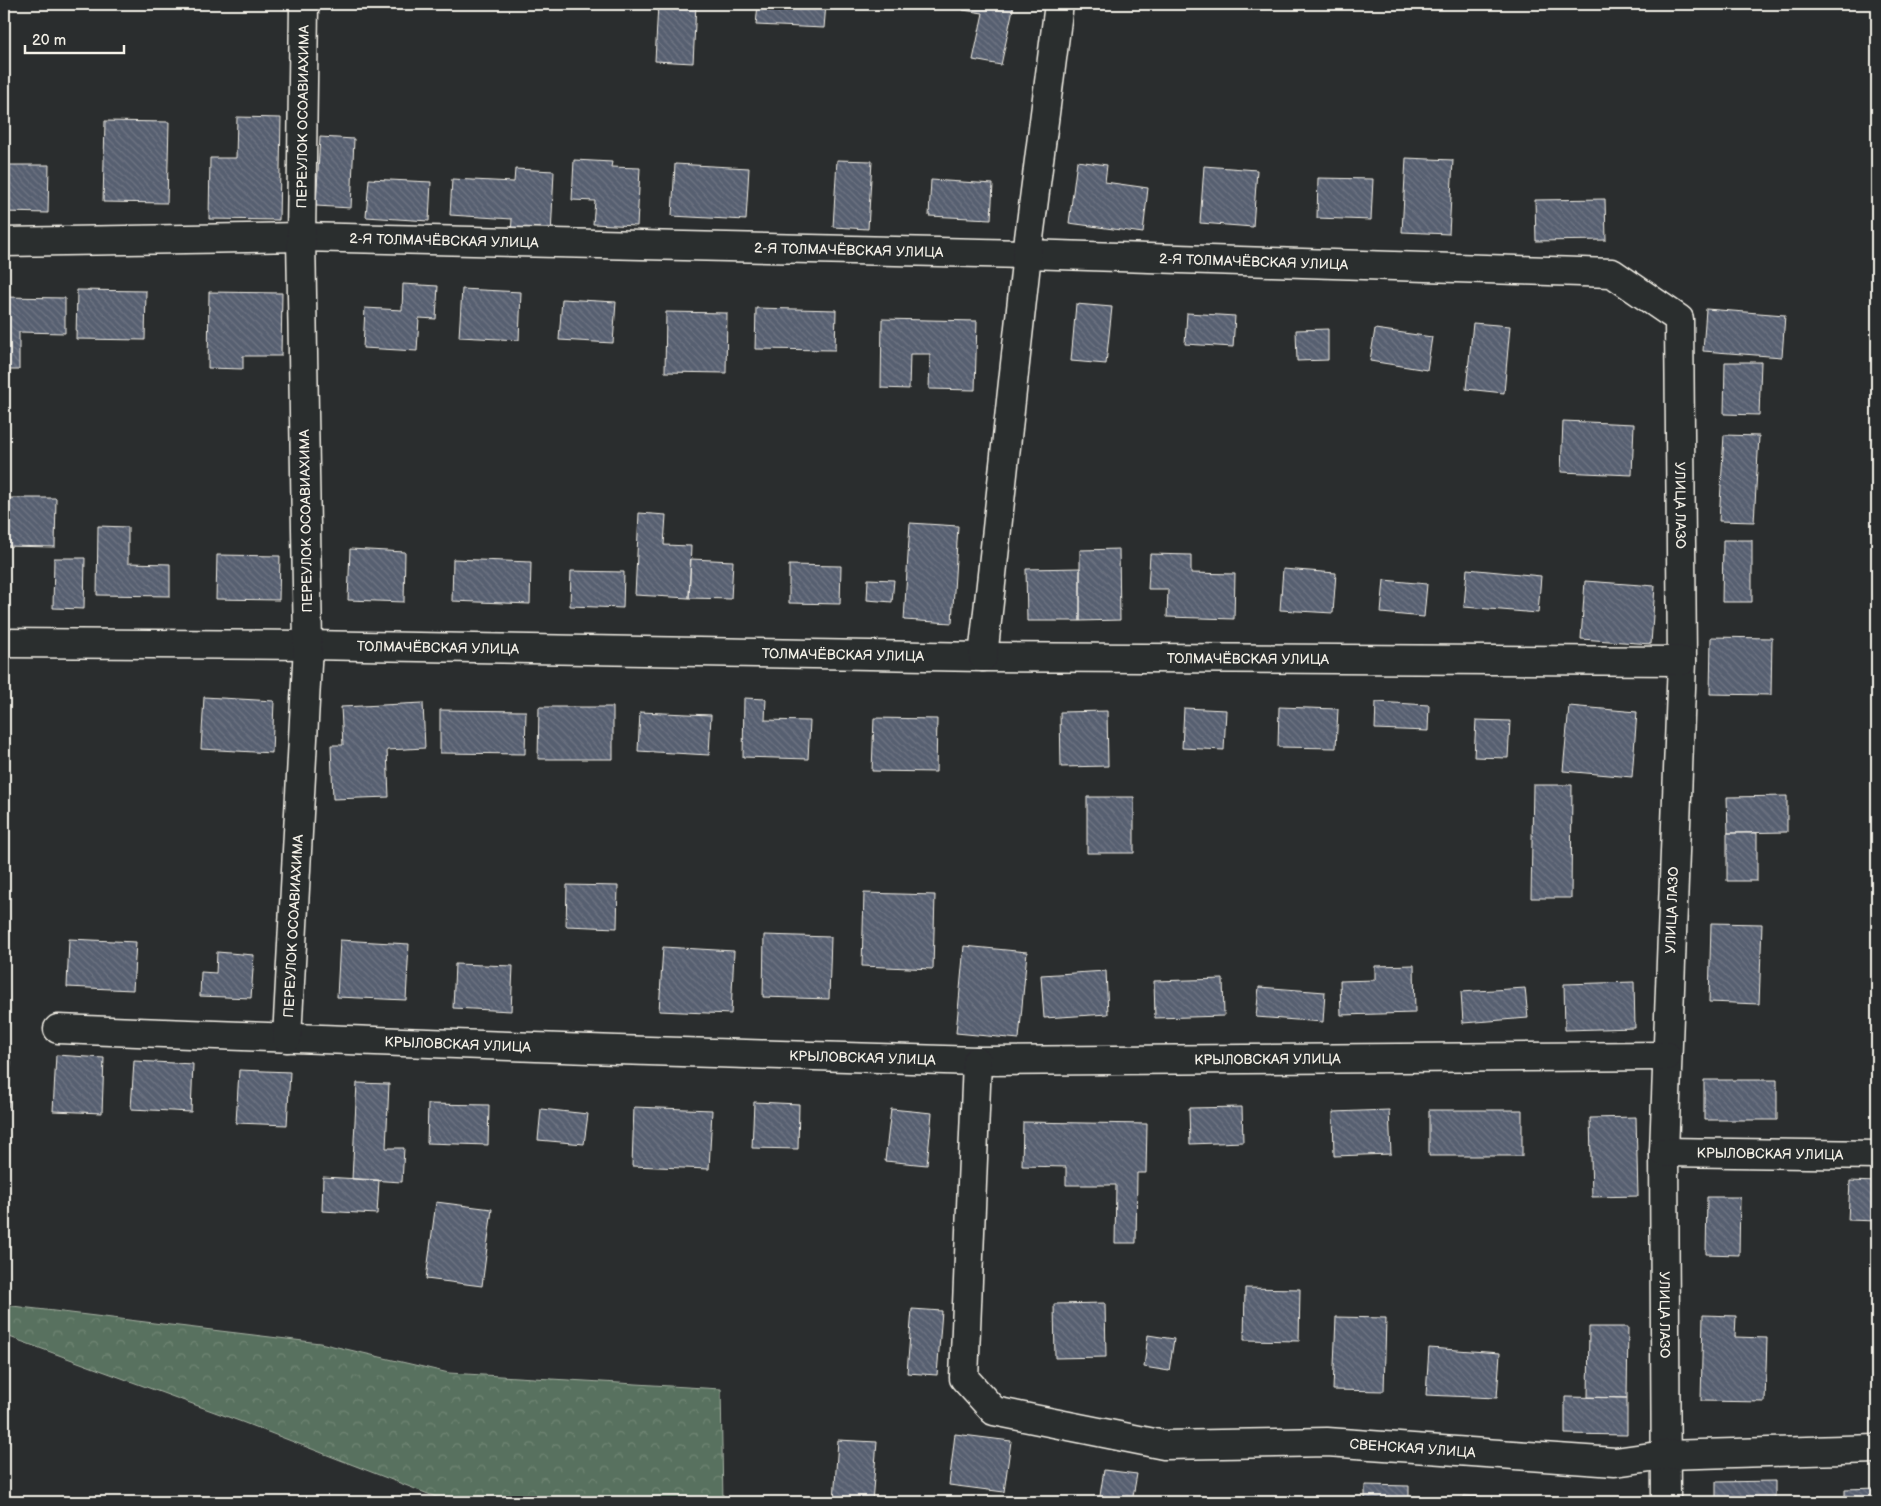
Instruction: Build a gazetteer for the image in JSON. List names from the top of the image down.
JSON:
{
  "streets": {
    "street": [
      "ПЕРЕУЛОК ОСОАВИАХИМА",
      "2-Я ТОЛМАЧЁВСКАЯ УЛИЦА",
      "УЛИЦА ЛАЗО",
      "ТОЛМАЧЁВСКАЯ УЛИЦА",
      "КРЫЛОВСКАЯ УЛИЦА",
      "СВЕНСКАЯ УЛИЦА"
    ]
  },
  "crossings": [
    ["ПЕРЕУЛОК ОСОАВИАХИМА", "2-Я ТОЛМАЧЁВСКАЯ УЛИЦА"],
    ["ПЕРЕУЛОК ОСОАВИАХИМА", "ТОЛМАЧЁВСКАЯ УЛИЦА"],
    ["ПЕРЕУЛОК ОСОАВИАХИМА", "КРЫЛОВСКАЯ УЛИЦА"],
    ["2-Я ТОЛМАЧЁВСКАЯ УЛИЦА", "УЛИЦА ЛАЗО"],
    ["УЛИЦА ЛАЗО", "ТОЛМАЧЁВСКАЯ УЛИЦА"],
    ["УЛИЦА ЛАЗО", "КРЫЛОВСКАЯ УЛИЦА"],
    ["УЛИЦА ЛАЗО", "СВЕНСКАЯ УЛИЦА"],
    ["КРЫЛОВСКАЯ УЛИЦА", "СВЕНСКАЯ УЛИЦА"]
  ],
  "scale_bar": "20 m"
}
